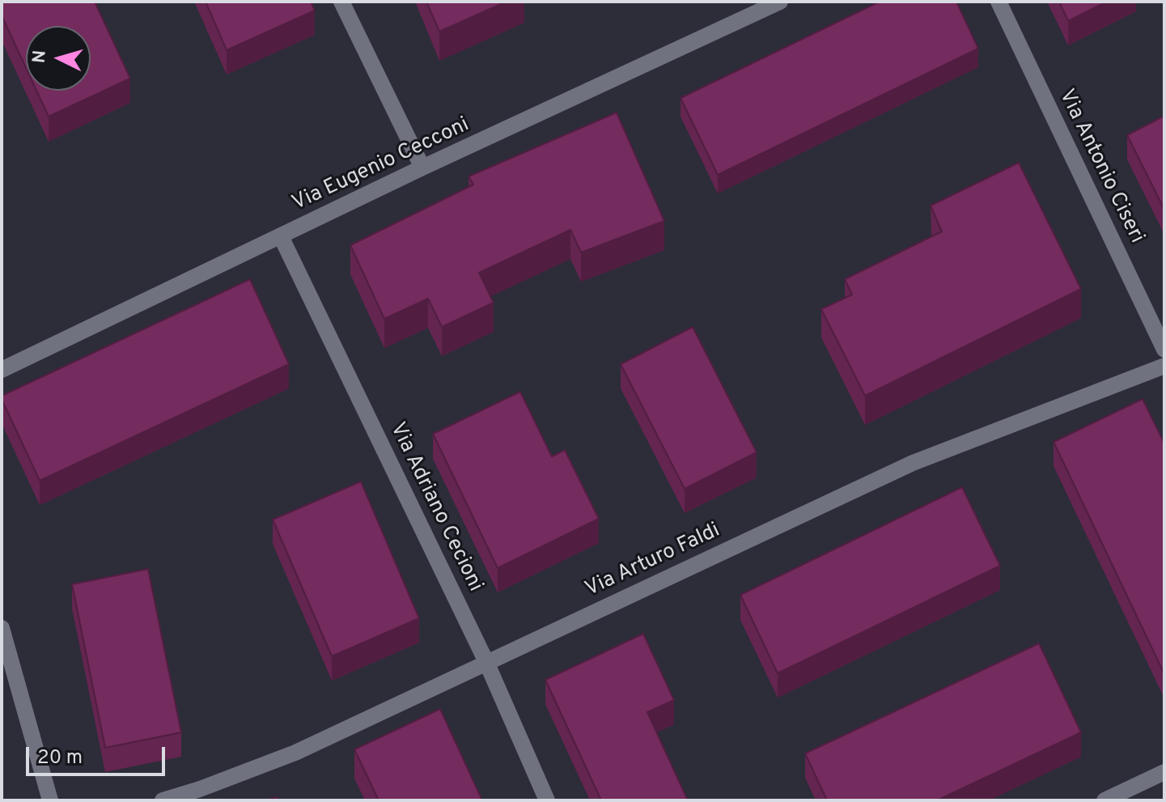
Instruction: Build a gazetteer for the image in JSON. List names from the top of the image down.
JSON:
{
  "streets": {
    "street": [
      "Via Eugenio Cecconi",
      "Via Antonio Ciseri",
      "Via Adriano Cecioni",
      "Via Arturo Faldi"
    ]
  },
  "crossings": [
    ["Via Eugenio Cecconi", "Via Adriano Cecioni"],
    ["Via Adriano Cecioni", "Via Arturo Faldi"]
  ],
  "scale_bar": "20 m",
  "north": "left"
}
